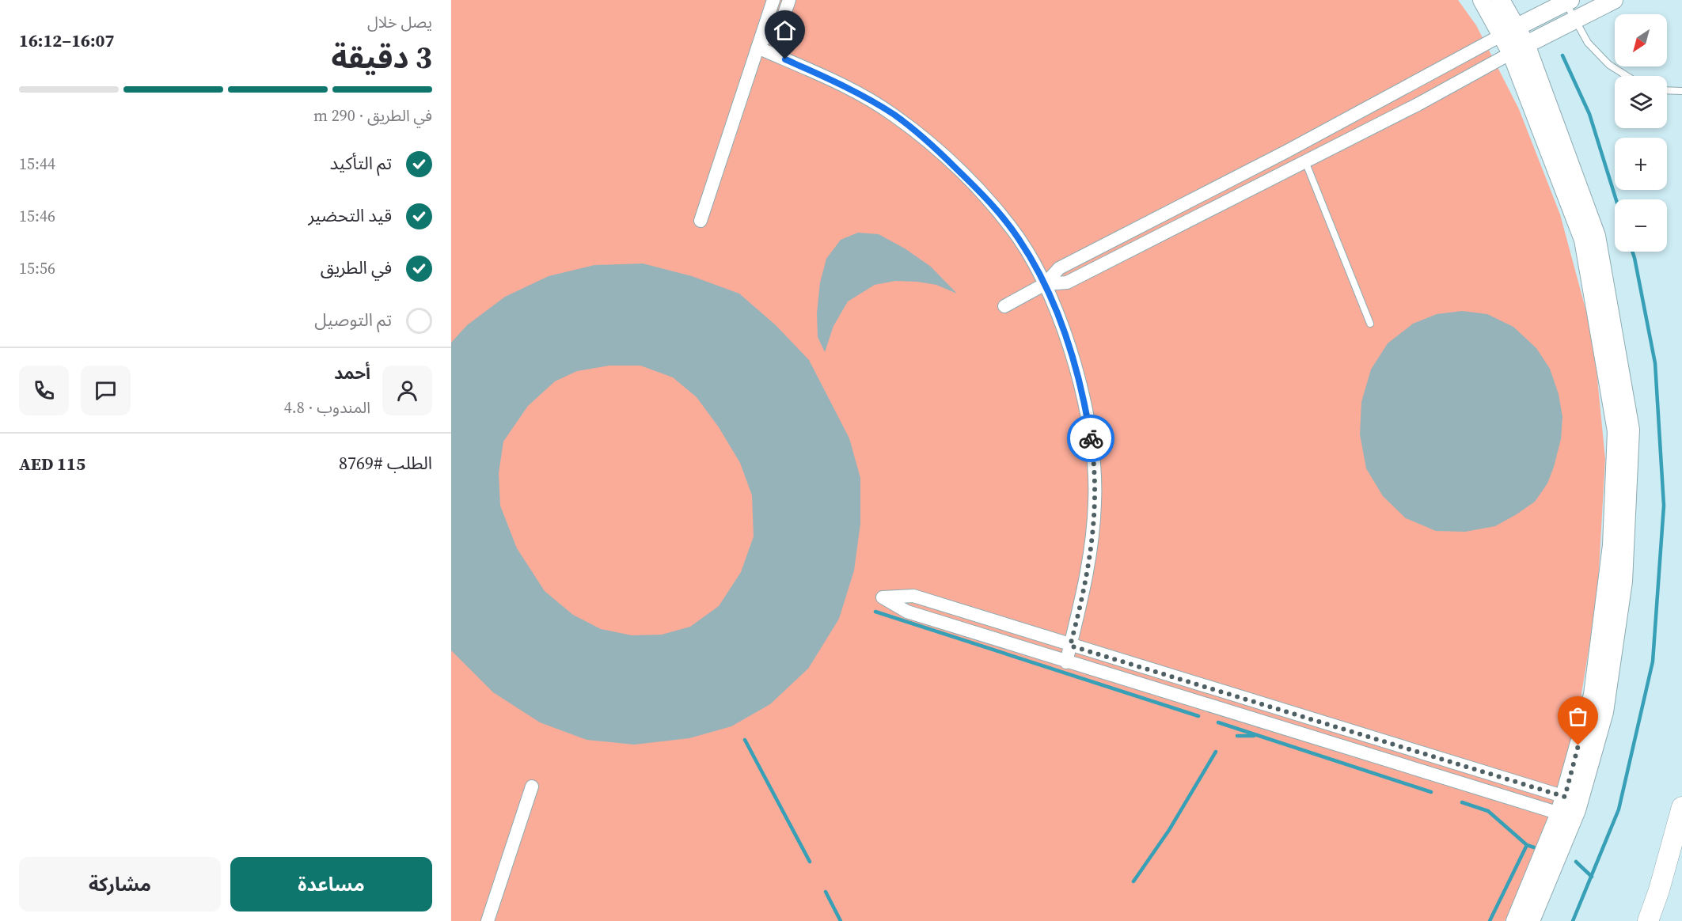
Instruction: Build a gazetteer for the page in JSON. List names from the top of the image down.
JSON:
{
  "north": "bottom left",
  "page": {
    "heading": ["3 دقيقة", "يصل خلال", "16:07–16:12"],
    "panel": [
      "أحمد",
      "المندوب · 4.8",
      "الطلب #8769",
      "AED 115"
    ],
    "map_buttons": ["+", "−"],
    "bar": "في الطريق · 290 m",
    "list": [
      ["تم التأكيد", "15:44"],
      ["قيد التحضير", "15:46"],
      ["في الطريق", "15:56"],
      "تم التوصيل"
    ],
    "buttons": ["مساعدة", "مشاركة"]
  }
}
